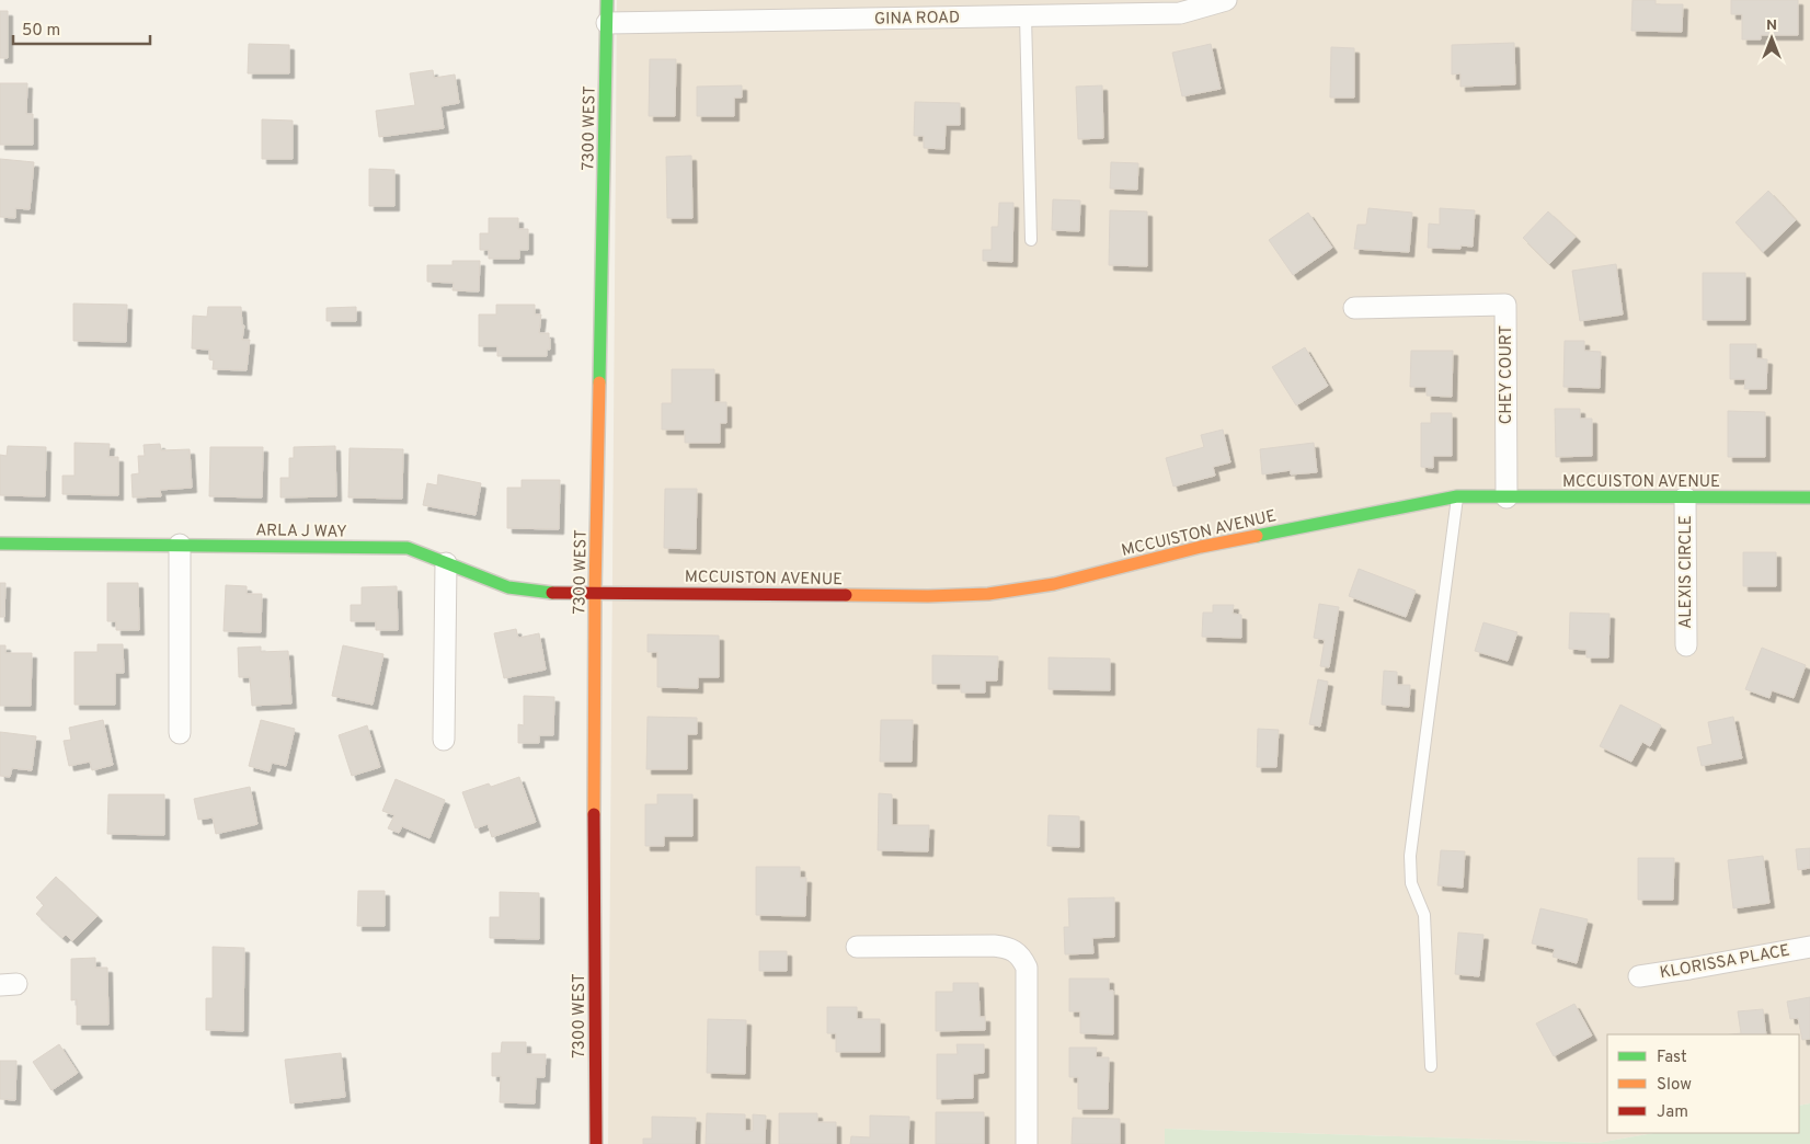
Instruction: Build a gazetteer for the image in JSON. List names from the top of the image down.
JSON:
{
  "streets": {
    "street": [
      "GINA ROAD",
      "7300 WEST",
      "CHEY COURT",
      "MCCUISTON AVENUE",
      "ARLA J WAY",
      "ALEXIS CIRCLE",
      "KLORISSA PLACE"
    ]
  },
  "crossings": [
    ["GINA ROAD", "7300 WEST"],
    ["7300 WEST", "MCCUISTON AVENUE"],
    ["7300 WEST", "ARLA J WAY"],
    ["CHEY COURT", "MCCUISTON AVENUE"],
    ["MCCUISTON AVENUE", "ARLA J WAY"],
    ["MCCUISTON AVENUE", "ALEXIS CIRCLE"]
  ],
  "legend": ["Fast", "Slow", "Jam"],
  "scale_bar": "50 m",
  "north": "top"
}
